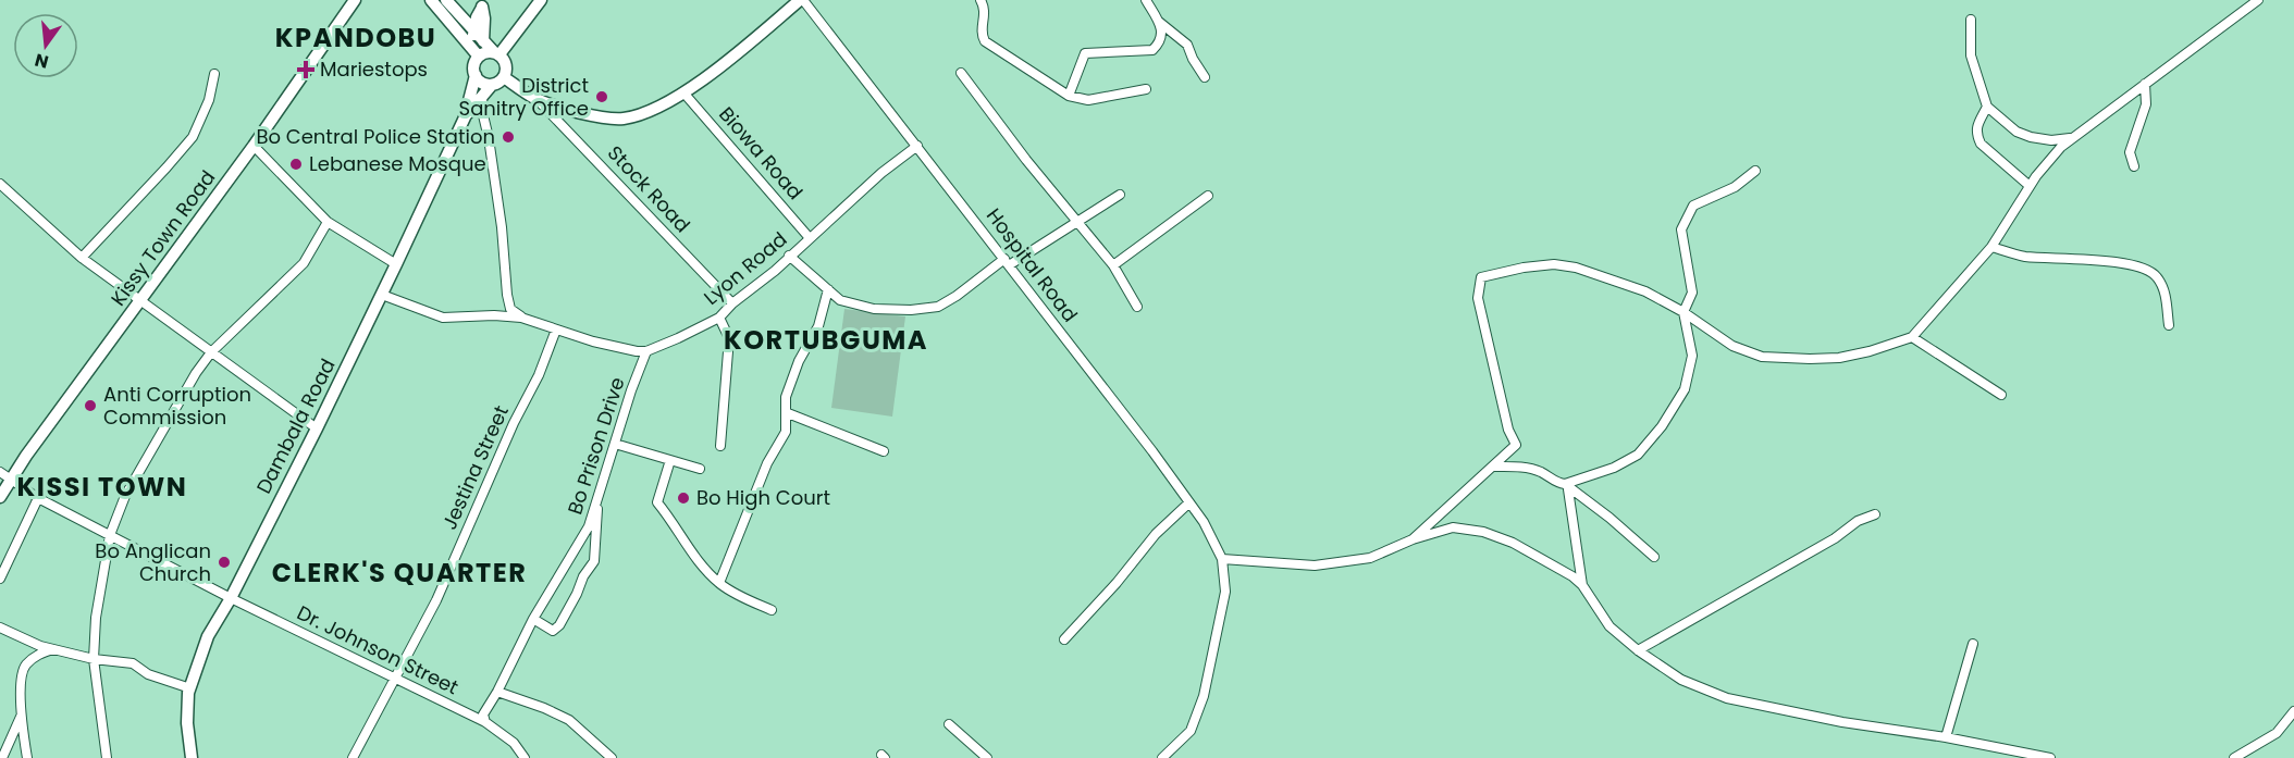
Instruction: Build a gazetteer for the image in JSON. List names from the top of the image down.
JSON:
{
  "streets": {
    "street": [
      "Biowa Road",
      "Stock Road",
      "Kissy Town Road",
      "Hospital Road",
      "Lyon Road",
      "Dambala Road",
      "Bo Prison Drive",
      "Jestina Street",
      "Dr. Johnson Street"
    ]
  },
  "crossings": [
    ["Biowa Road", "Lyon Road"],
    ["Stock Road", "Lyon Road"],
    ["Kissy Town Road", "Dr. Johnson Street"],
    ["Hospital Road", "Lyon Road"],
    ["Lyon Road", "Bo Prison Drive"],
    ["Dambala Road", "Dr. Johnson Street"],
    ["Bo Prison Drive", "Dr. Johnson Street"],
    ["Jestina Street", "Dr. Johnson Street"]
  ],
  "districts": [
    "KPANDOBU",
    "KORTUBGUMA",
    "KISSI TOWN",
    "CLERK'S QUARTER"
  ],
  "places": {
    "health": ["Mariestops"],
    "other": [
      "District Sanitry Office",
      "Bo Central Police Station",
      "Lebanese Mosque",
      "Anti Corruption Commission",
      "Bo High Court",
      "Bo Anglican Church"
    ]
  },
  "north": "bottom"
}
